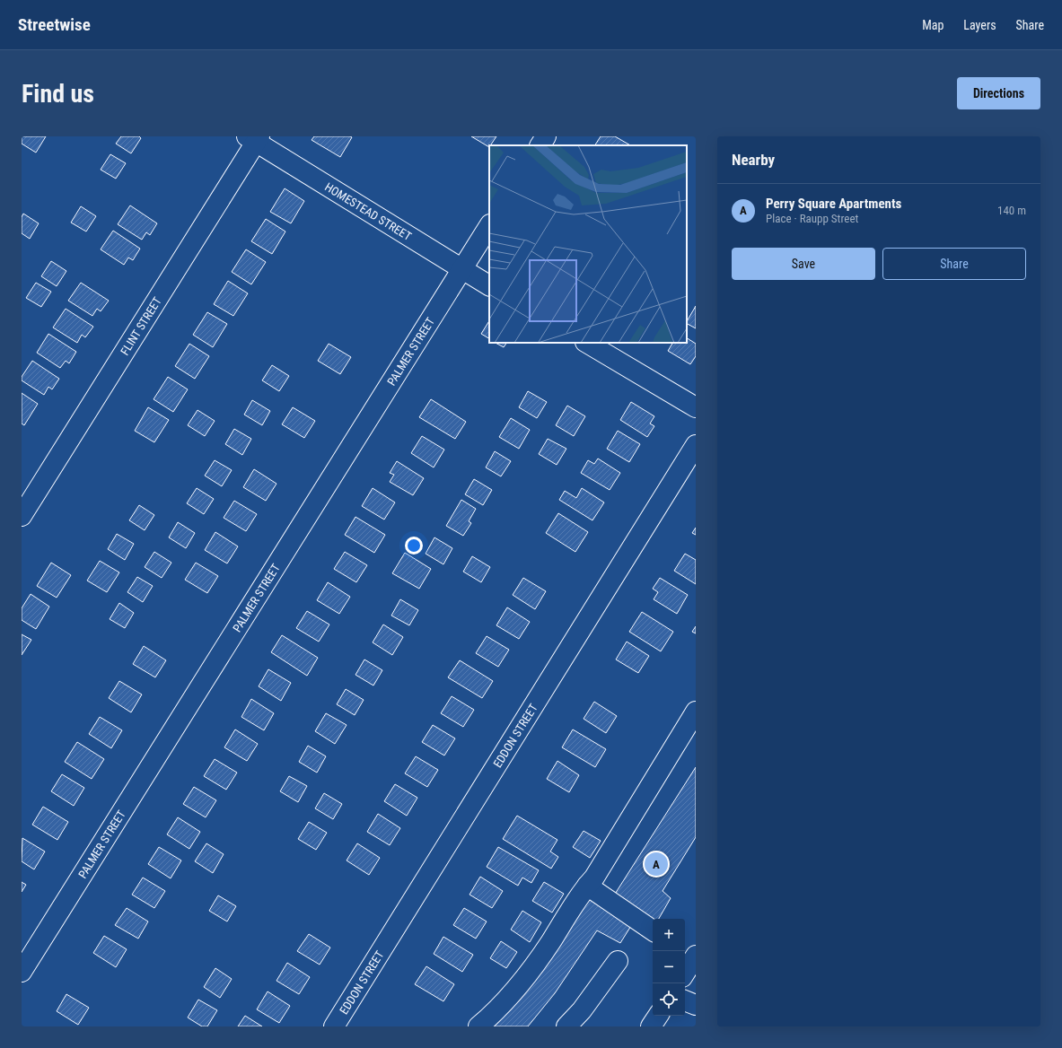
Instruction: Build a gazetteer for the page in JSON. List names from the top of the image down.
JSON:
{
  "streets": {
    "street": [
      "HOMESTEAD STREET",
      "FLINT STREET",
      "PALMER STREET",
      "EDDON STREET"
    ]
  },
  "crossings": [
    ["HOMESTEAD STREET", "FLINT STREET"],
    ["HOMESTEAD STREET", "PALMER STREET"]
  ],
  "page": {
    "header": "Streetwise",
    "nav": ["Map", "Layers", "Share"],
    "buttons": [
      "Directions",
      ["Save", "Share"]
    ],
    "title": "Find us",
    "heading": "Nearby",
    "list": [
      {
        "mark": "A",
        "name": "Perry Square Apartments",
        "note": "Place · Raupp Street",
        "value": "140 m"
      }
    ],
    "pins": "A",
    "map_buttons": ["+", "−"]
  }
}
